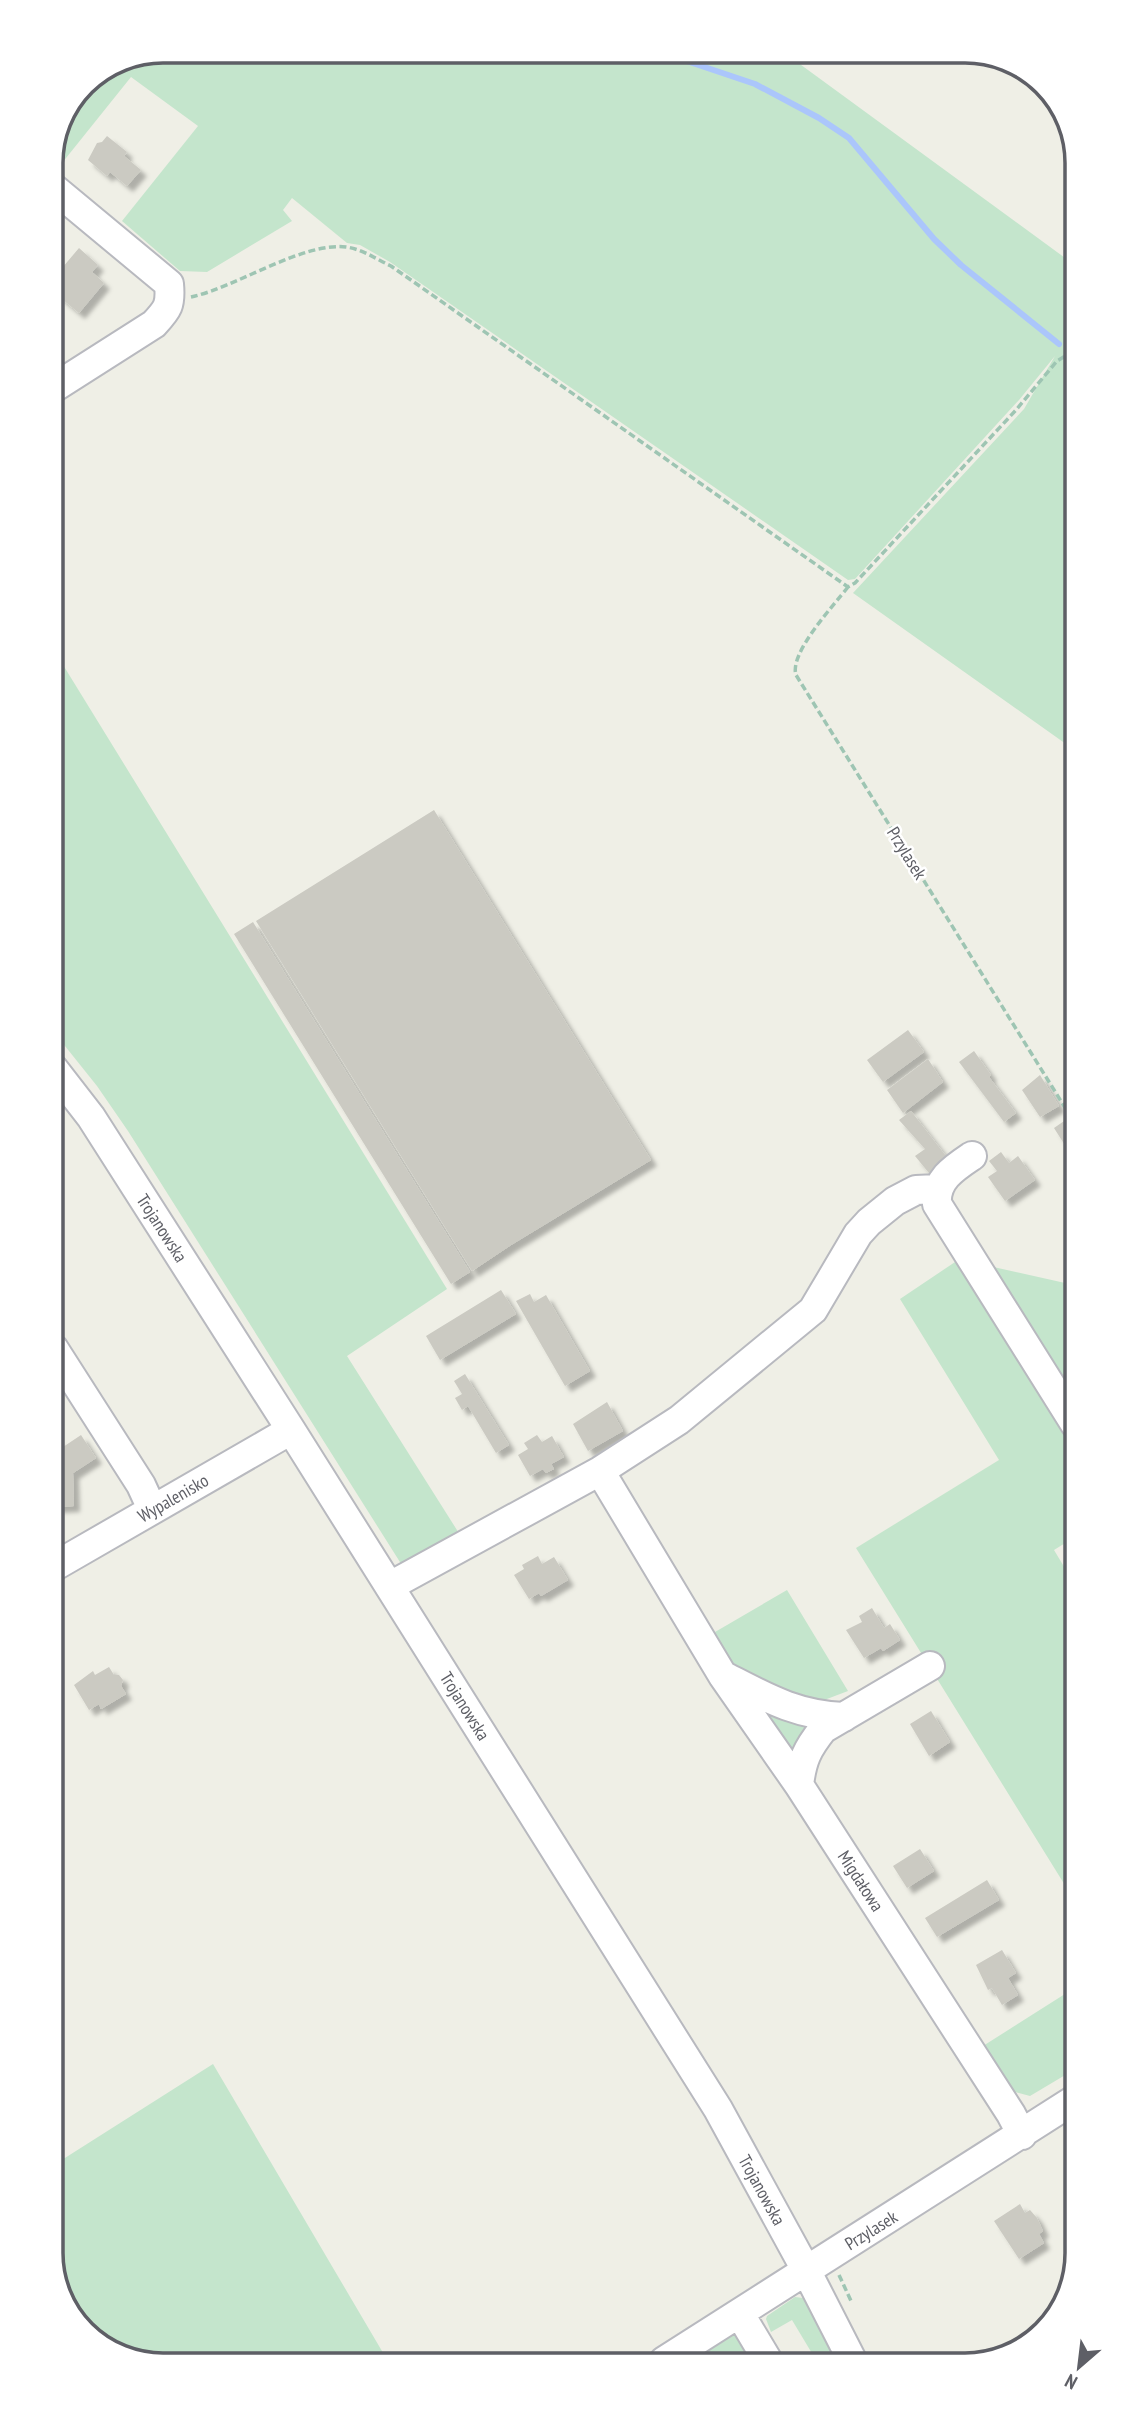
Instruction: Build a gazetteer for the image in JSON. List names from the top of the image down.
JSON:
{
  "streets": {
    "street": [
      "Przylasek",
      "Trojanowska",
      "Wypalenisko",
      "Migdałowa"
    ]
  },
  "crossings": [
    ["Przylasek", "Trojanowska"],
    ["Przylasek", "Migdałowa"],
    ["Trojanowska", "Wypalenisko"]
  ],
  "north": "bottom left"
}
